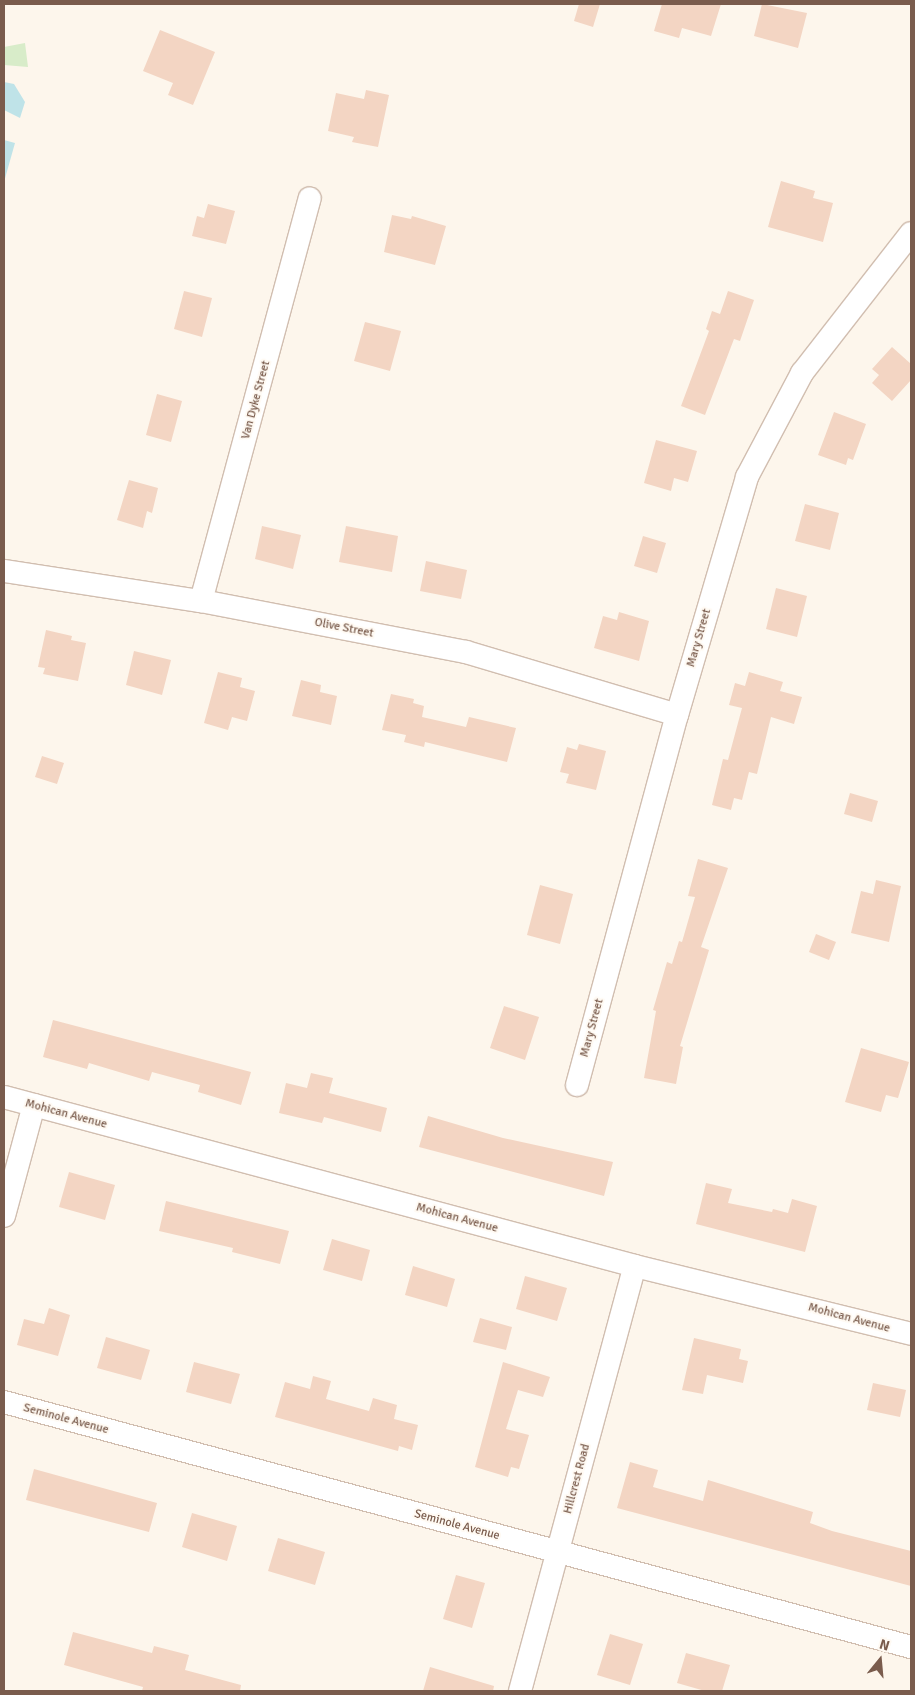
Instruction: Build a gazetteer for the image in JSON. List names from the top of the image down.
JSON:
{
  "streets": {
    "street": [
      "Van Dyke Street",
      "Olive Street",
      "Mary Street",
      "Mohican Avenue",
      "Seminole Avenue",
      "Hillcrest Road"
    ]
  },
  "crossings": [
    ["Van Dyke Street", "Olive Street"],
    ["Olive Street", "Mary Street"],
    ["Mohican Avenue", "Hillcrest Road"],
    ["Seminole Avenue", "Hillcrest Road"]
  ],
  "north": "top"
}
